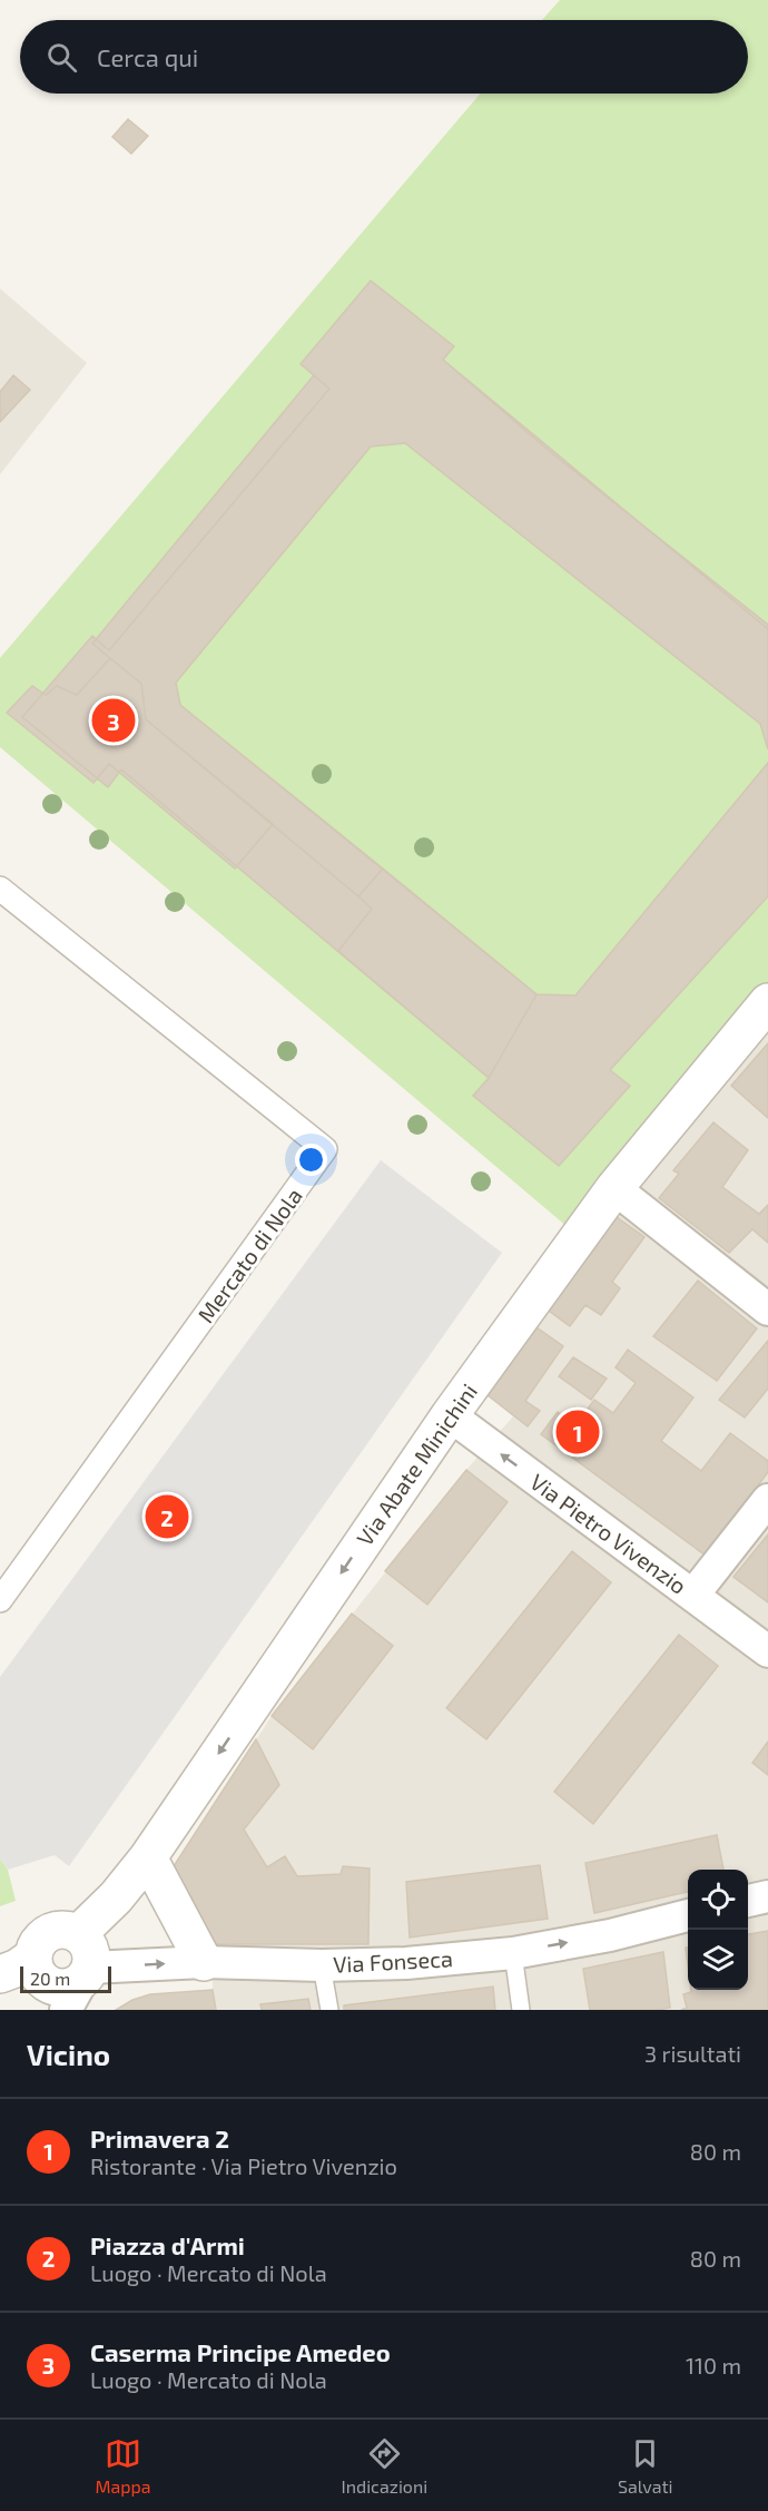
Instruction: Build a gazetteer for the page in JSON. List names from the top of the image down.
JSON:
{
  "streets": {
    "street": [
      "Mercato di Nola",
      "Via Abate Minichini",
      "Via Pietro Vivenzio",
      "Via Fonseca"
    ]
  },
  "crossings": [
    ["Via Abate Minichini", "Via Pietro Vivenzio"]
  ],
  "one_way": ["Via Abate Minichini", "Via Fonseca"],
  "scale_bar": "20 m",
  "page": {
    "search": "Cerca qui",
    "pins": ["3", "1", "2"],
    "scale": "20 m",
    "heading": ["Vicino", "3 risultati"],
    "list": [
      {
        "mark": "1",
        "name": "Primavera 2",
        "note": "Ristorante · Via Pietro Vivenzio",
        "value": "80 m"
      },
      {
        "mark": "2",
        "name": "Piazza d'Armi",
        "note": "Luogo · Mercato di Nola",
        "value": "80 m"
      },
      {
        "mark": "3",
        "name": "Caserma Principe Amedeo",
        "note": "Luogo · Mercato di Nola",
        "value": "110 m"
      }
    ],
    "nav": ["Mappa", "Indicazioni", "Salvati"]
  }
}
